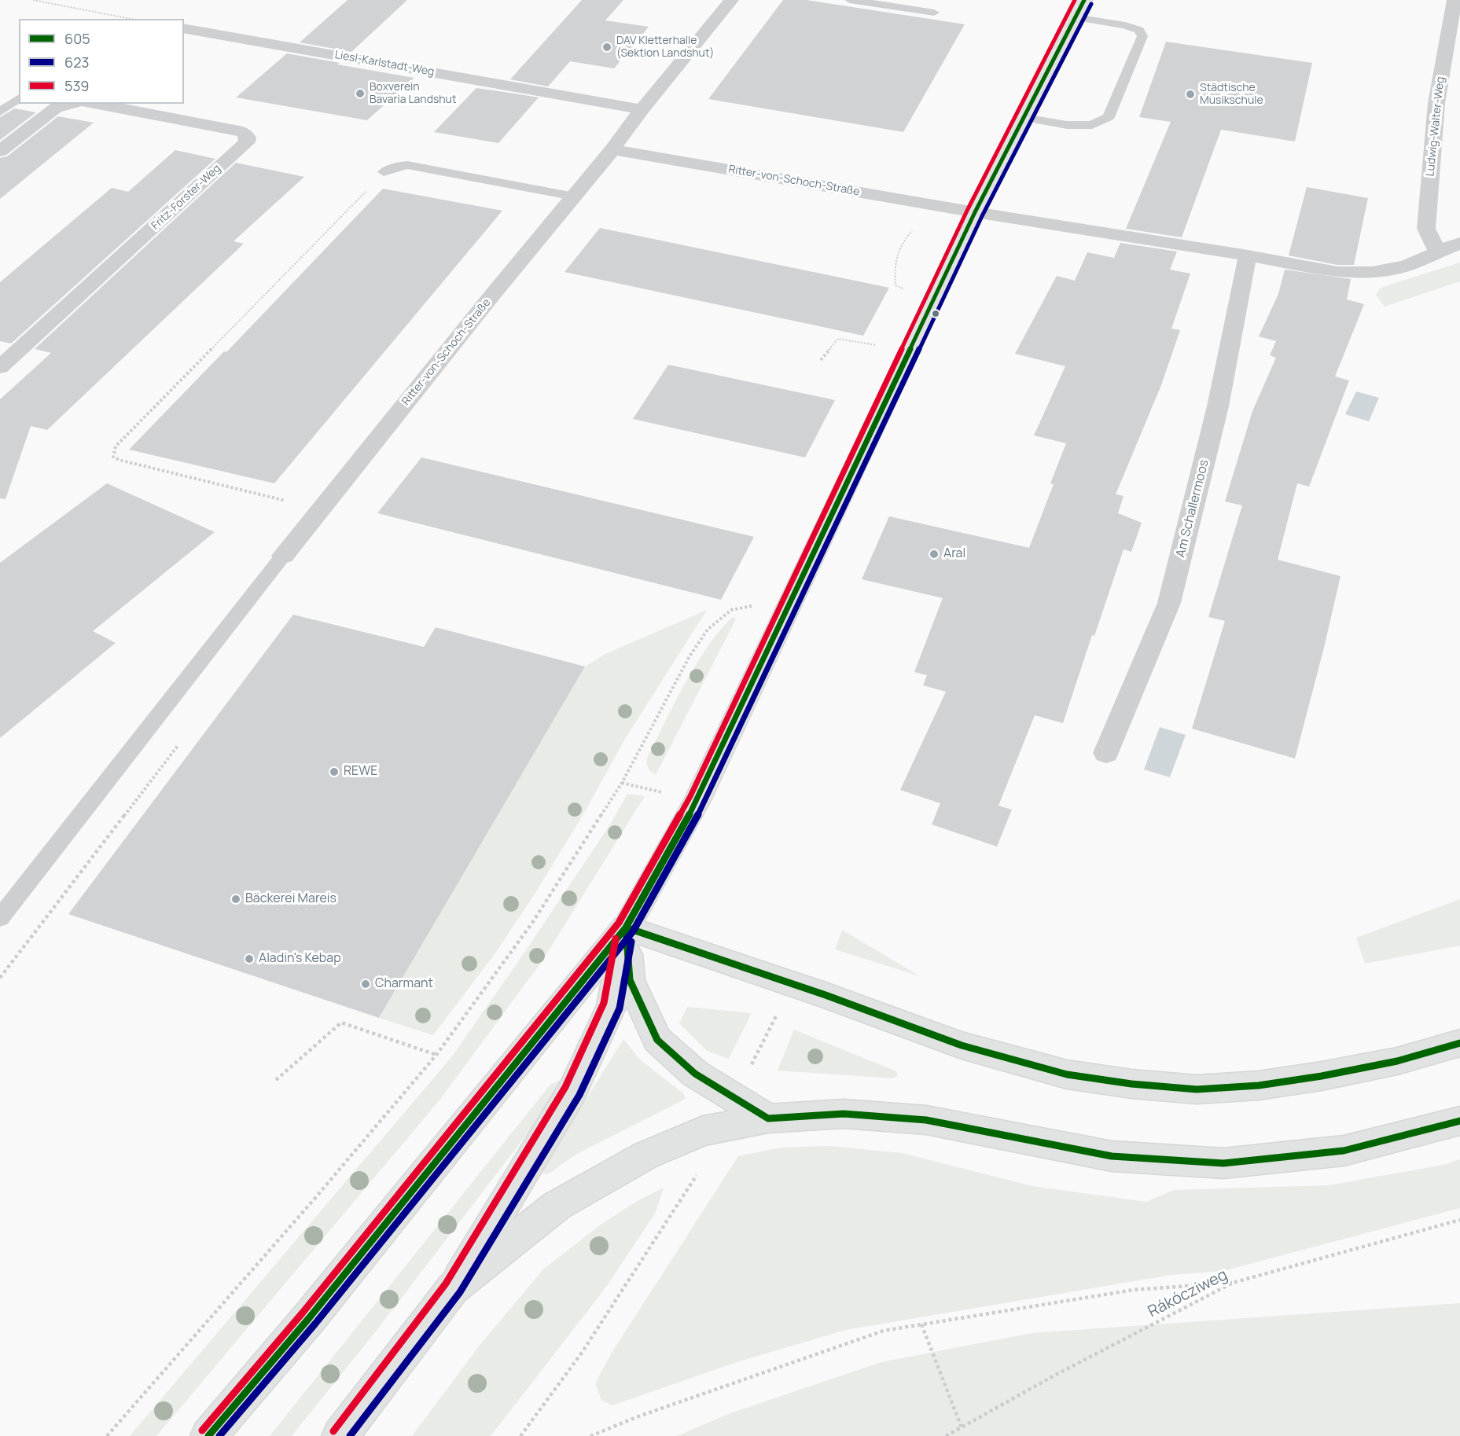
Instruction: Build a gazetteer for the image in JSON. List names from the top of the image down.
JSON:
{
  "streets": {
    "street": [
      "Liesl-Karlstadt-Weg",
      "Ludwig-Walter-Weg",
      "Ritter-von-Schoch-Straße",
      "Fritz-Forster-Weg",
      "Am Schallermoos"
    ],
    "path": ["Rákócziweg"]
  },
  "crossings": [
    ["Liesl-Karlstadt-Weg", "Ritter-von-Schoch-Straße"]
  ],
  "places": [
    "DAV Kletterhalle (Sektion Landshut)",
    "Boxverein Bavaria Landshut",
    "Städtische Musikschule",
    "Aral",
    "REWE",
    "Bäckerei Mareis",
    "Aladin's Kebap",
    "Charmant"
  ],
  "lines": ["transit line 605", "transit line 539", "transit line 623"],
  "legend": ["605", "623", "539"]
}
